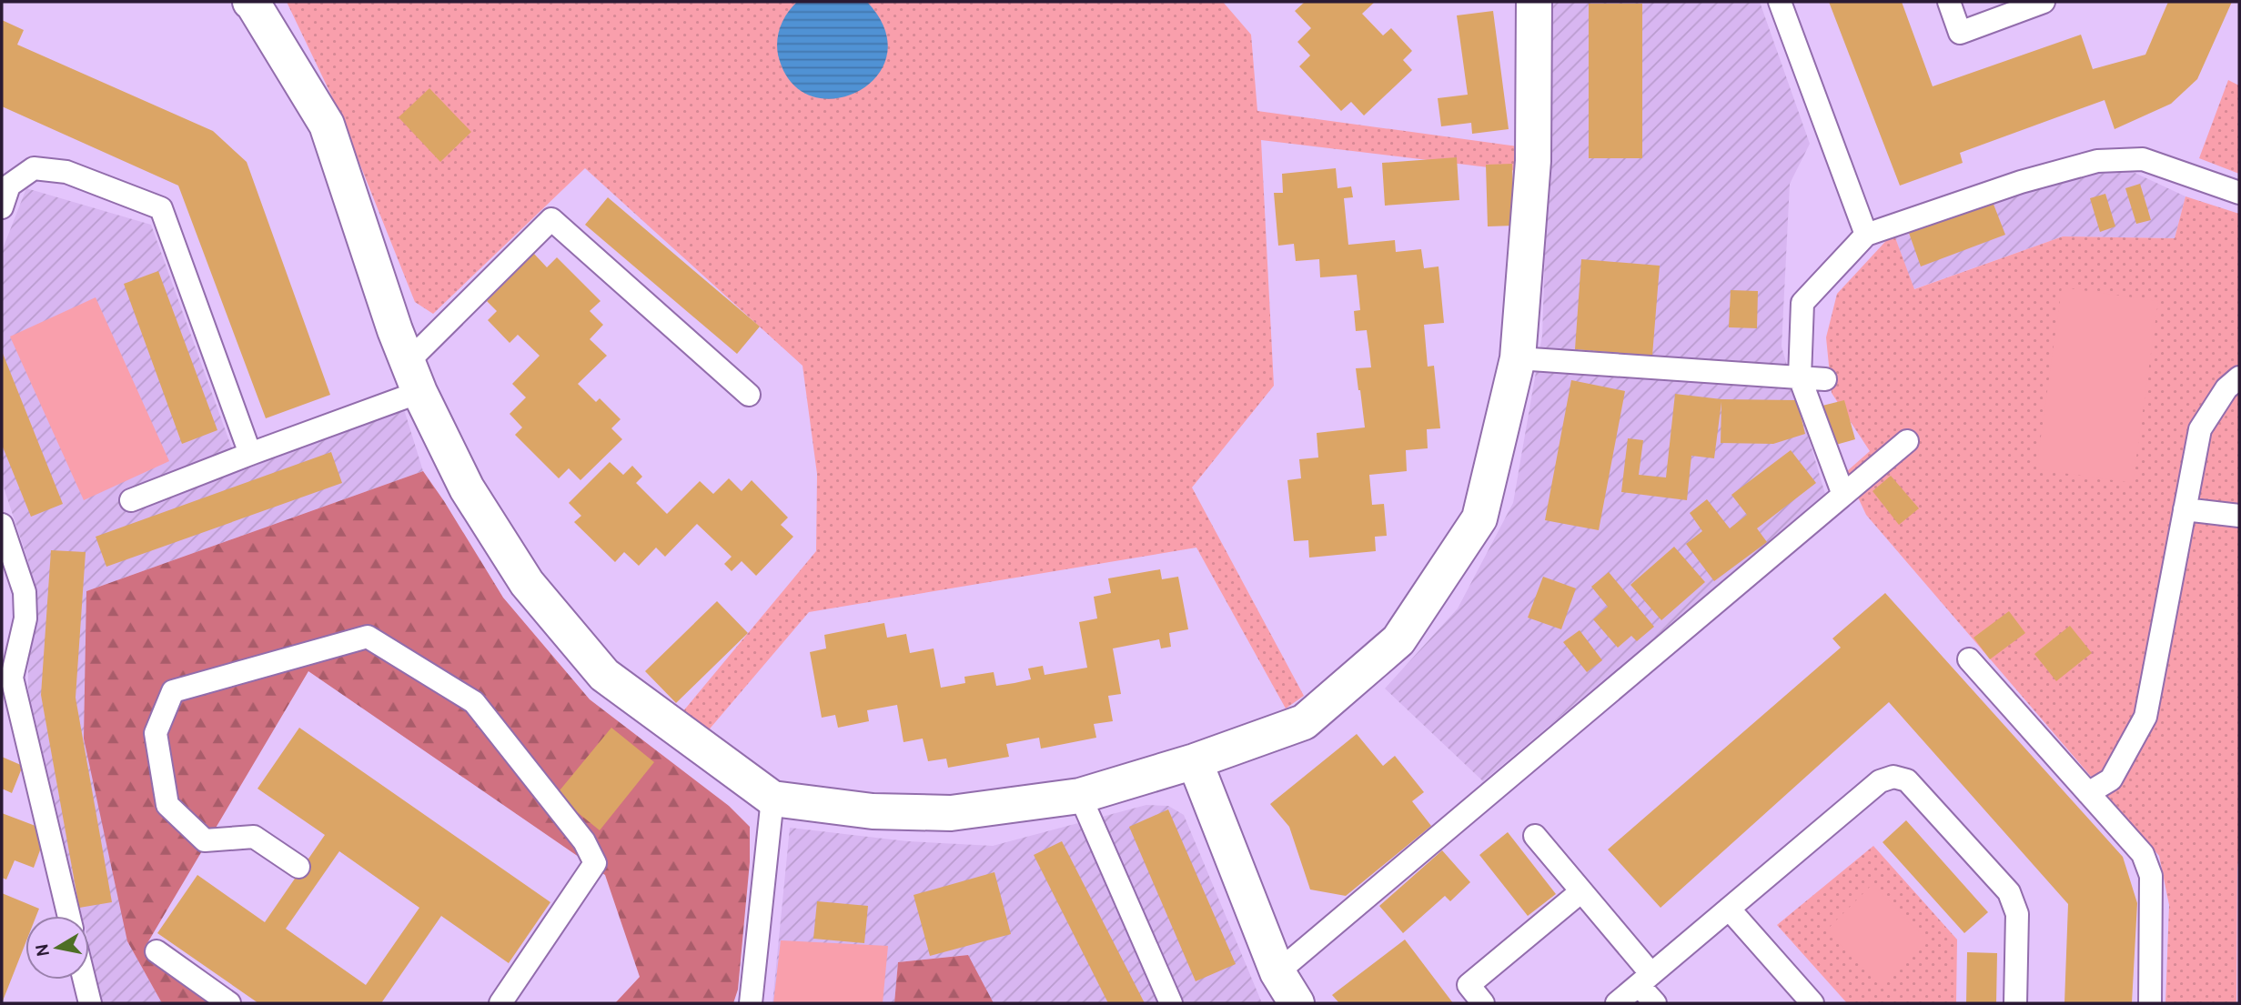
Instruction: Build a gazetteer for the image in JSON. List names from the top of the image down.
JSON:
{
  "north": "left"
}
